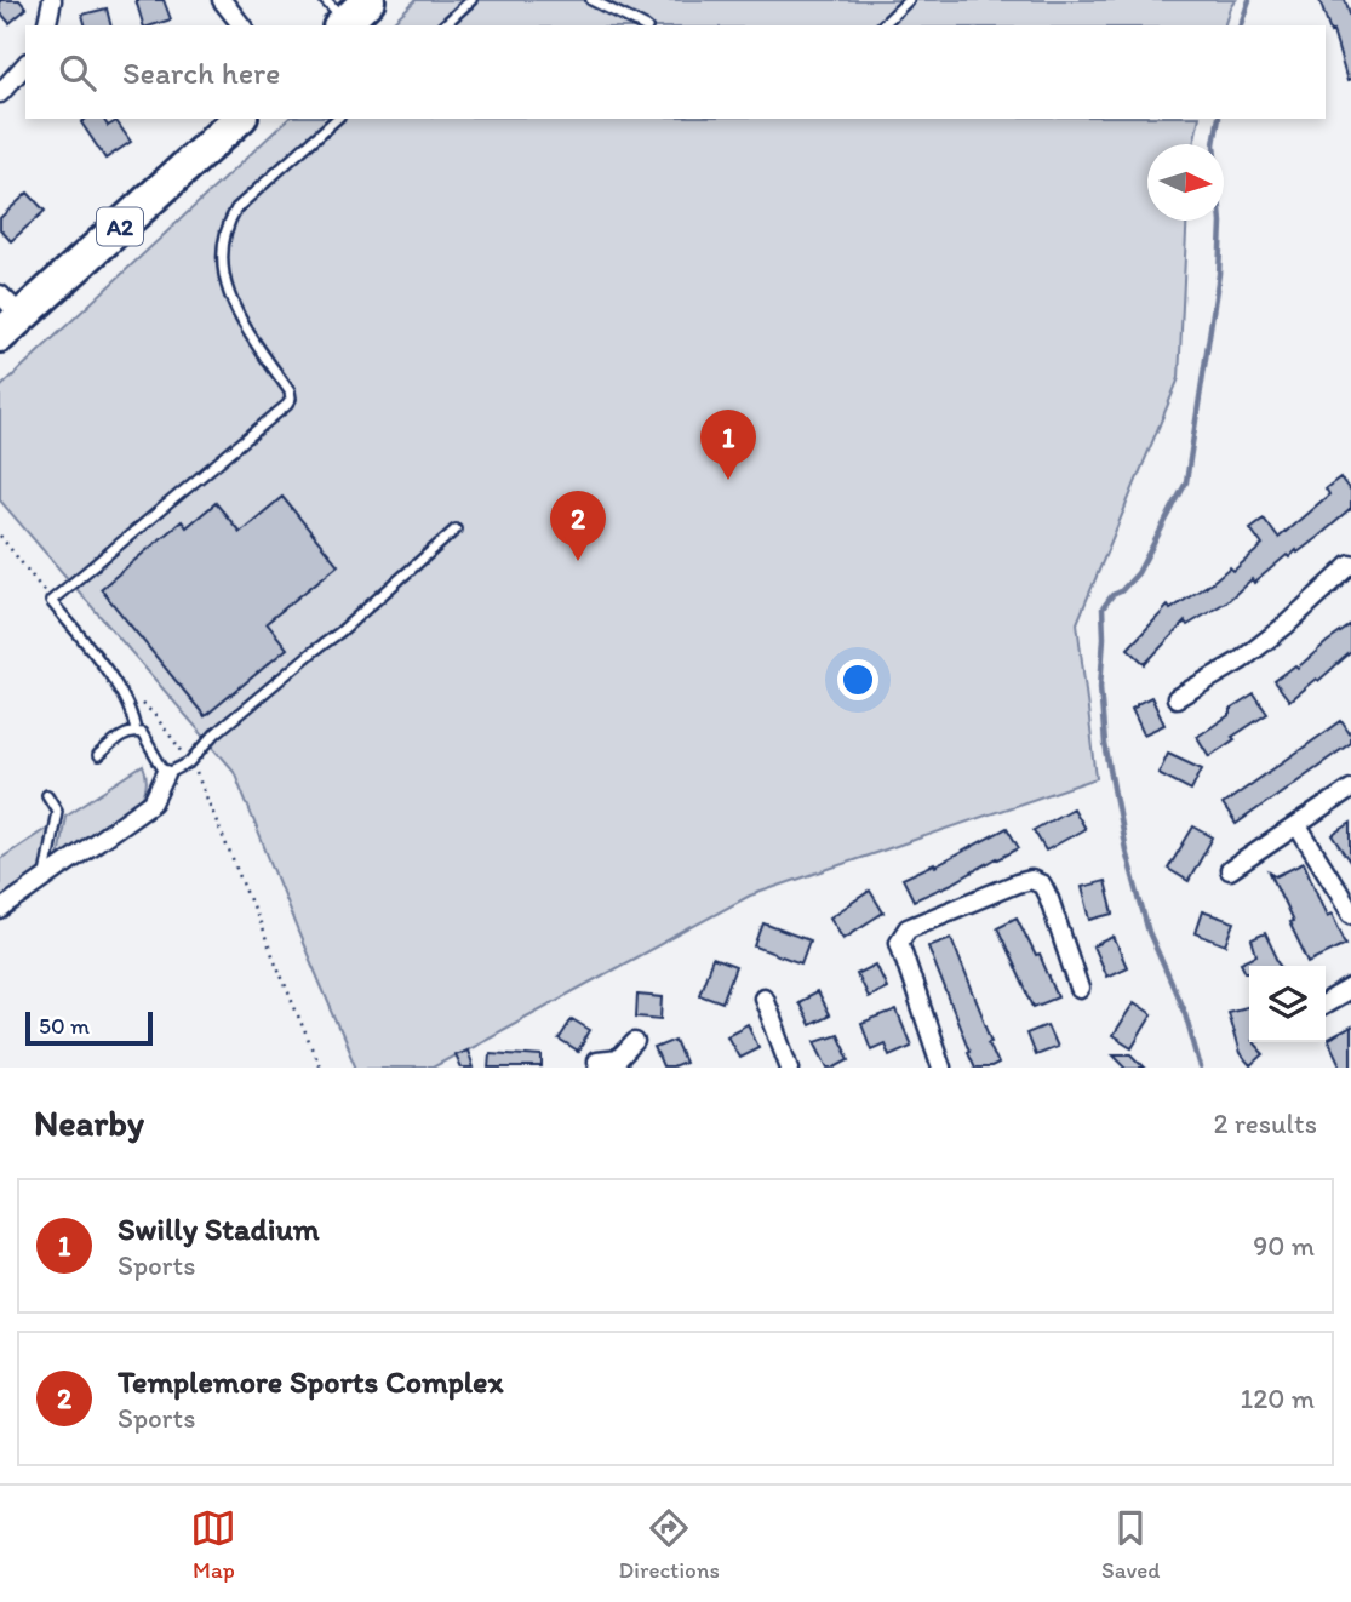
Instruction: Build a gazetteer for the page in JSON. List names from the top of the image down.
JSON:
{
  "streets": {
    "highway": ["A2"]
  },
  "scale_bar": "50 m",
  "north": "right",
  "page": {
    "search": "Search here",
    "pins": ["1", "2"],
    "scale": "50 m",
    "heading": ["Nearby", "2 results"],
    "list": [
      {
        "mark": "1",
        "name": "Swilly Stadium",
        "note": "Sports",
        "value": "90 m"
      },
      {
        "mark": "2",
        "name": "Templemore Sports Complex",
        "note": "Sports",
        "value": "120 m"
      }
    ],
    "nav": ["Map", "Directions", "Saved"]
  }
}
